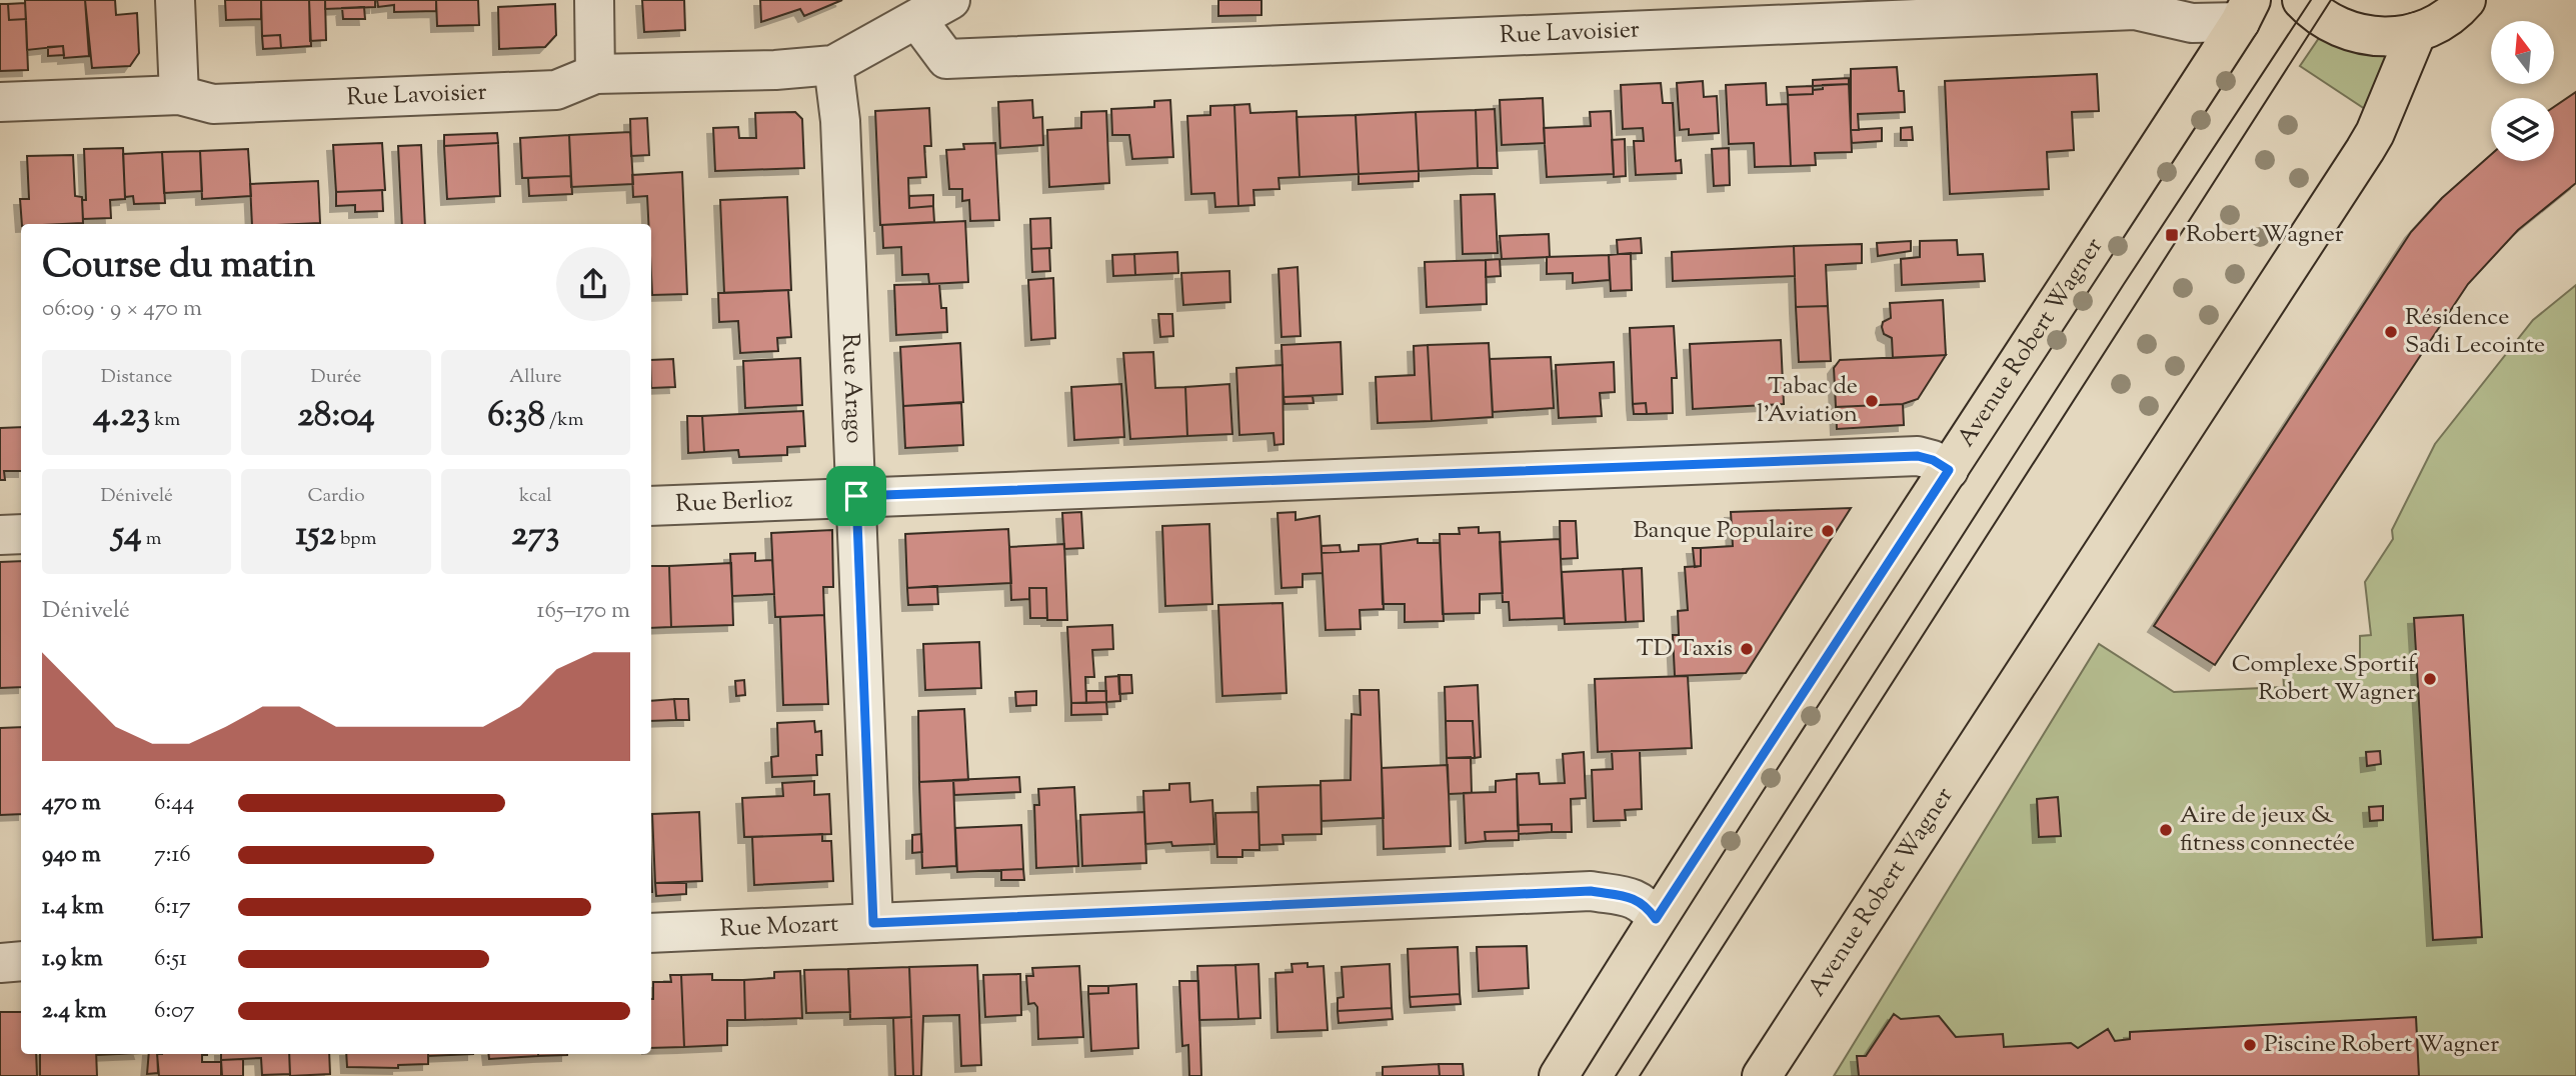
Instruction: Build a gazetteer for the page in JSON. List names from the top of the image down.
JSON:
{
  "streets": {
    "main road": ["Avenue Robert Wagner"],
    "street": [
      "Rue Lavoisier",
      "Rue Arago",
      "Rue Berlioz",
      "Rue Mozart"
    ]
  },
  "crossings": [
    ["Rue Lavoisier", "Avenue Robert Wagner"],
    ["Rue Lavoisier", "Rue Arago"],
    ["Avenue Robert Wagner", "Rue Berlioz"],
    ["Avenue Robert Wagner", "Rue Mozart"],
    ["Rue Arago", "Rue Berlioz"],
    ["Rue Arago", "Rue Mozart"]
  ],
  "places": {
    "transit": ["Robert Wagner"],
    "other": [
      "Résidence Sadi Lecointe",
      "Tabac de l'Aviation",
      "Banque Populaire",
      "TD Taxis",
      "Complexe Sportif Robert Wagner",
      "Aire de jeux & fitness connectée",
      "Piscine Robert Wagner"
    ]
  },
  "north": "top",
  "page": {
    "heading": ["Course du matin", "06:09 · 9 × 470 m"],
    "stats": [
      ["Distance", "4.23 km"],
      ["Durée", "28:04"],
      ["Allure", "6:38 /km"],
      ["Dénivelé", "54 m"],
      ["Cardio", "152 bpm"],
      ["kcal", "273"]
    ],
    "chart": ["Dénivelé", "165–170 m"],
    "list": [
      {
        "name": "470 m",
        "note": "6:44"
      },
      {
        "name": "940 m",
        "note": "7:16"
      },
      {
        "name": "1.4 km",
        "note": "6:17"
      },
      {
        "name": "1.9 km",
        "note": "6:51"
      },
      {
        "name": "2.4 km",
        "note": "6:07"
      }
    ]
  }
}
